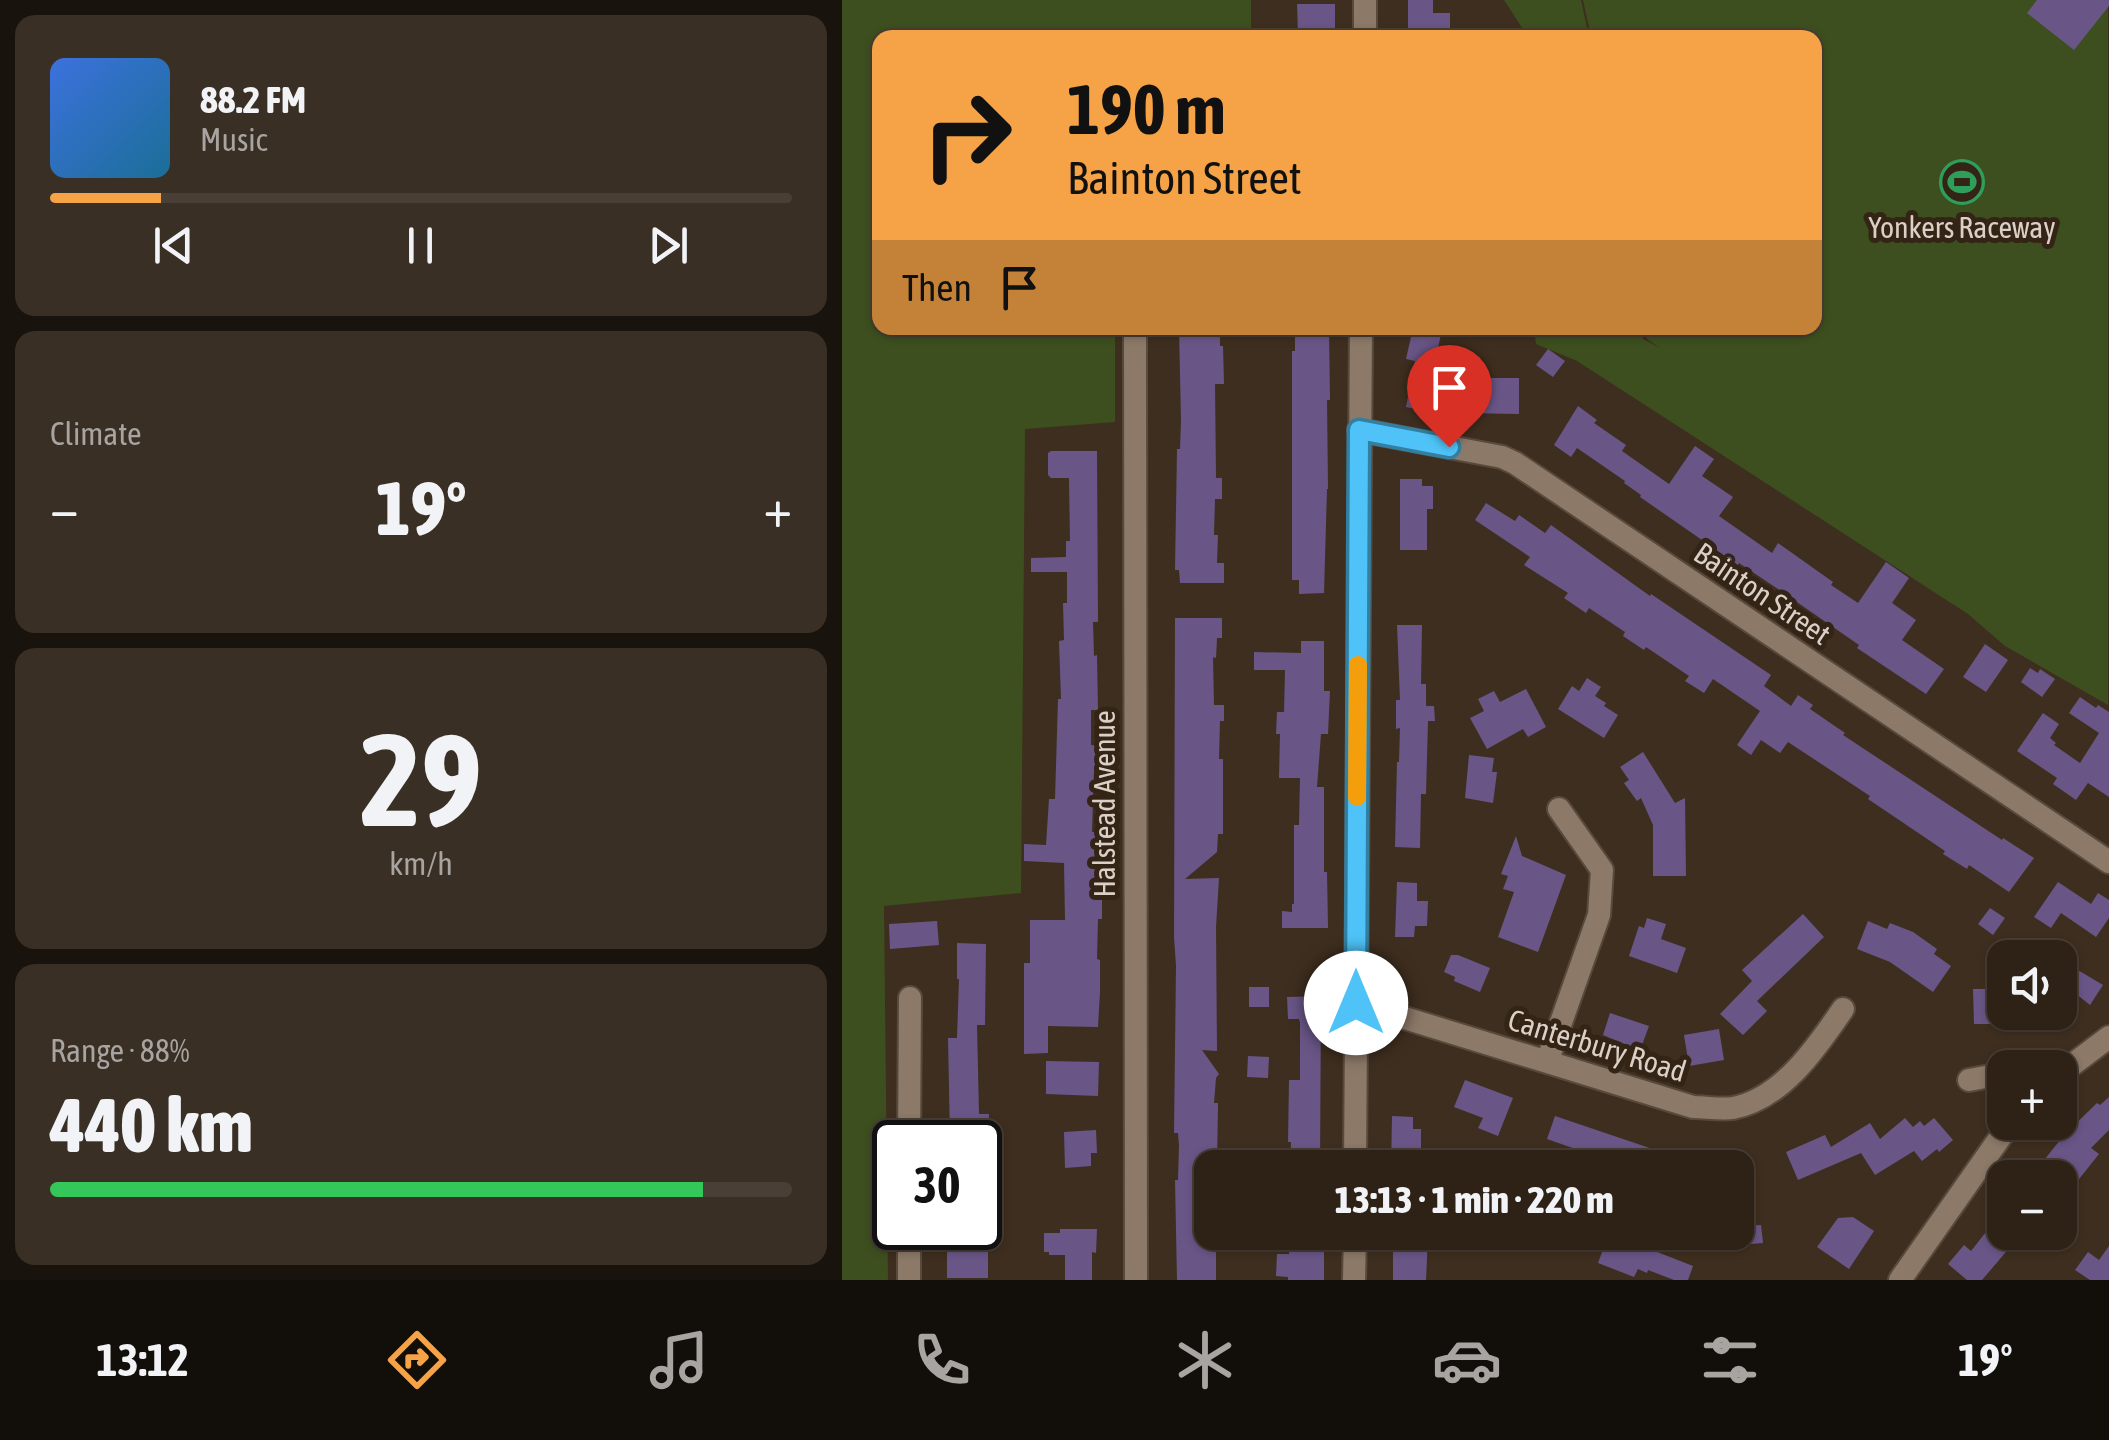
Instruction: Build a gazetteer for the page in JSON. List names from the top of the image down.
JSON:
{
  "streets": {
    "street": ["Bainton Street", "Halstead Avenue", "Canterbury Road"]
  },
  "places": {
    "sports": ["Yonkers Raceway"]
  },
  "page": {
    "turn": ["190 m", "Bainton Street"],
    "song": ["88.2 FM", "Music"],
    "then": "Then",
    "tile": [
      "Climate",
      ["29", "km/h"],
      ["Range · 88%", "440 km"]
    ],
    "heat": ["−", "19°", "+"],
    "map_buttons": ["+", "−"],
    "limit": "30",
    "trip": "13:13 · 1 min · 220 m",
    "tabs": ["13:12", "19°"]
  }
}
